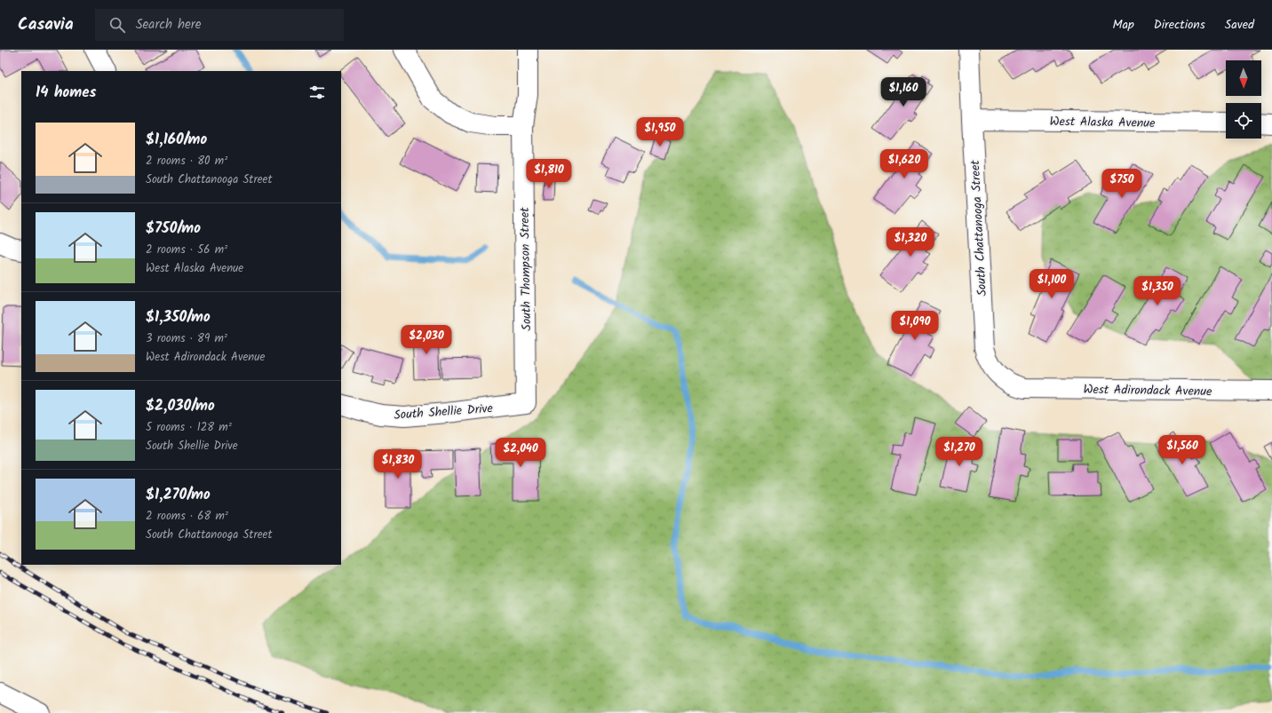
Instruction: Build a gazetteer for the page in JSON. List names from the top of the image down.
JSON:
{
  "streets": {
    "street": [
      "West Alaska Avenue",
      "South Chattanooga Street",
      "South Thompson Street",
      "West Adirondack Avenue",
      "South Shellie Drive"
    ]
  },
  "crossings": [
    ["West Alaska Avenue", "South Chattanooga Street"],
    ["South Chattanooga Street", "West Adirondack Avenue"],
    ["South Thompson Street", "South Shellie Drive"]
  ],
  "north": "bottom",
  "page": {
    "header": "Casavia",
    "search": "Search here",
    "nav": ["Map", "Directions", "Saved"],
    "heading": "14 homes",
    "price": [
      "$1,160",
      "$1,950",
      "$1,620",
      "$1,810",
      "$750",
      "$1,320",
      "$1,100",
      "$1,350",
      "$1,090",
      "$2,030",
      "$1,560",
      "$1,270",
      "$2,040",
      "$1,830"
    ],
    "list": [
      {
        "name": "$1,160/mo",
        "note": "2 rooms · 80 m² · South Chattanooga Street"
      },
      {
        "name": "$750/mo",
        "note": "2 rooms · 56 m² · West Alaska Avenue"
      },
      {
        "name": "$1,350/mo",
        "note": "3 rooms · 89 m² · West Adirondack Avenue"
      },
      {
        "name": "$2,030/mo",
        "note": "5 rooms · 128 m² · South Shellie Drive"
      },
      {
        "name": "$1,270/mo",
        "note": "2 rooms · 68 m² · South Chattanooga Street"
      }
    ]
  }
}
